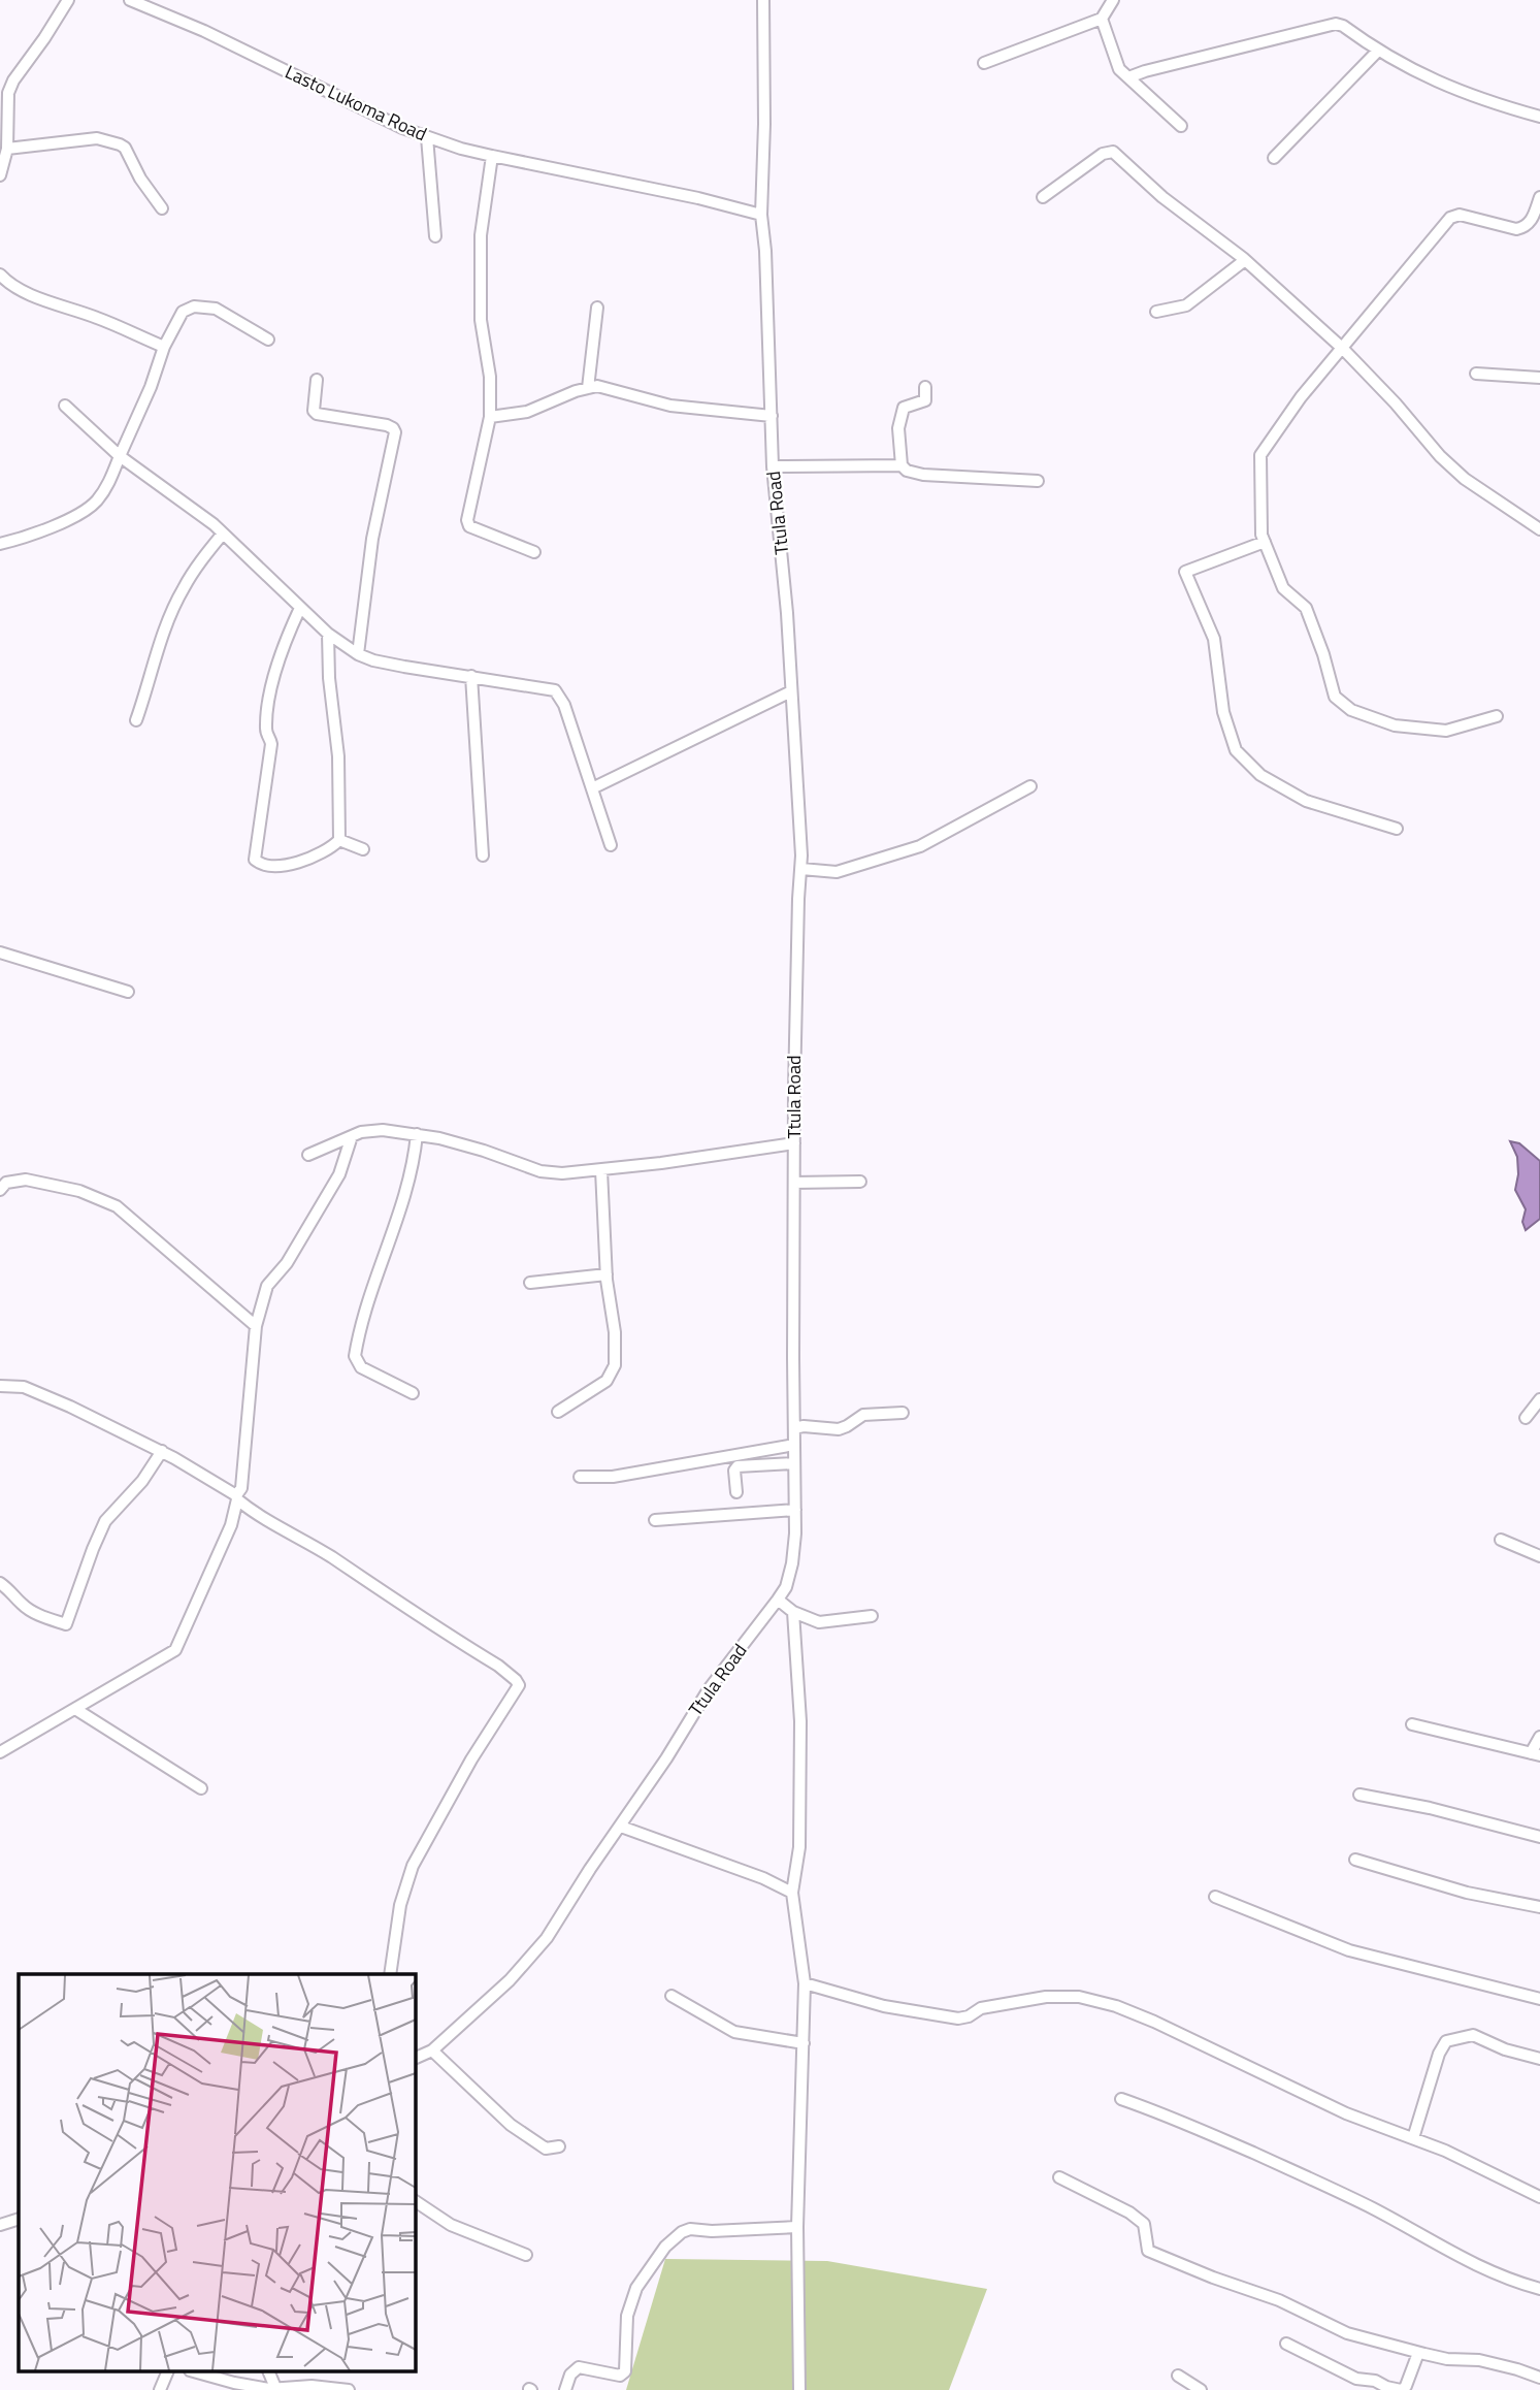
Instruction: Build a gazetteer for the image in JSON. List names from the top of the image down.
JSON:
{
  "streets": {
    "street": ["Lasto Lukoma Road", "Ttula Road"]
  },
  "crossings": [
    ["Lasto Lukoma Road", "Ttula Road"]
  ]
}
